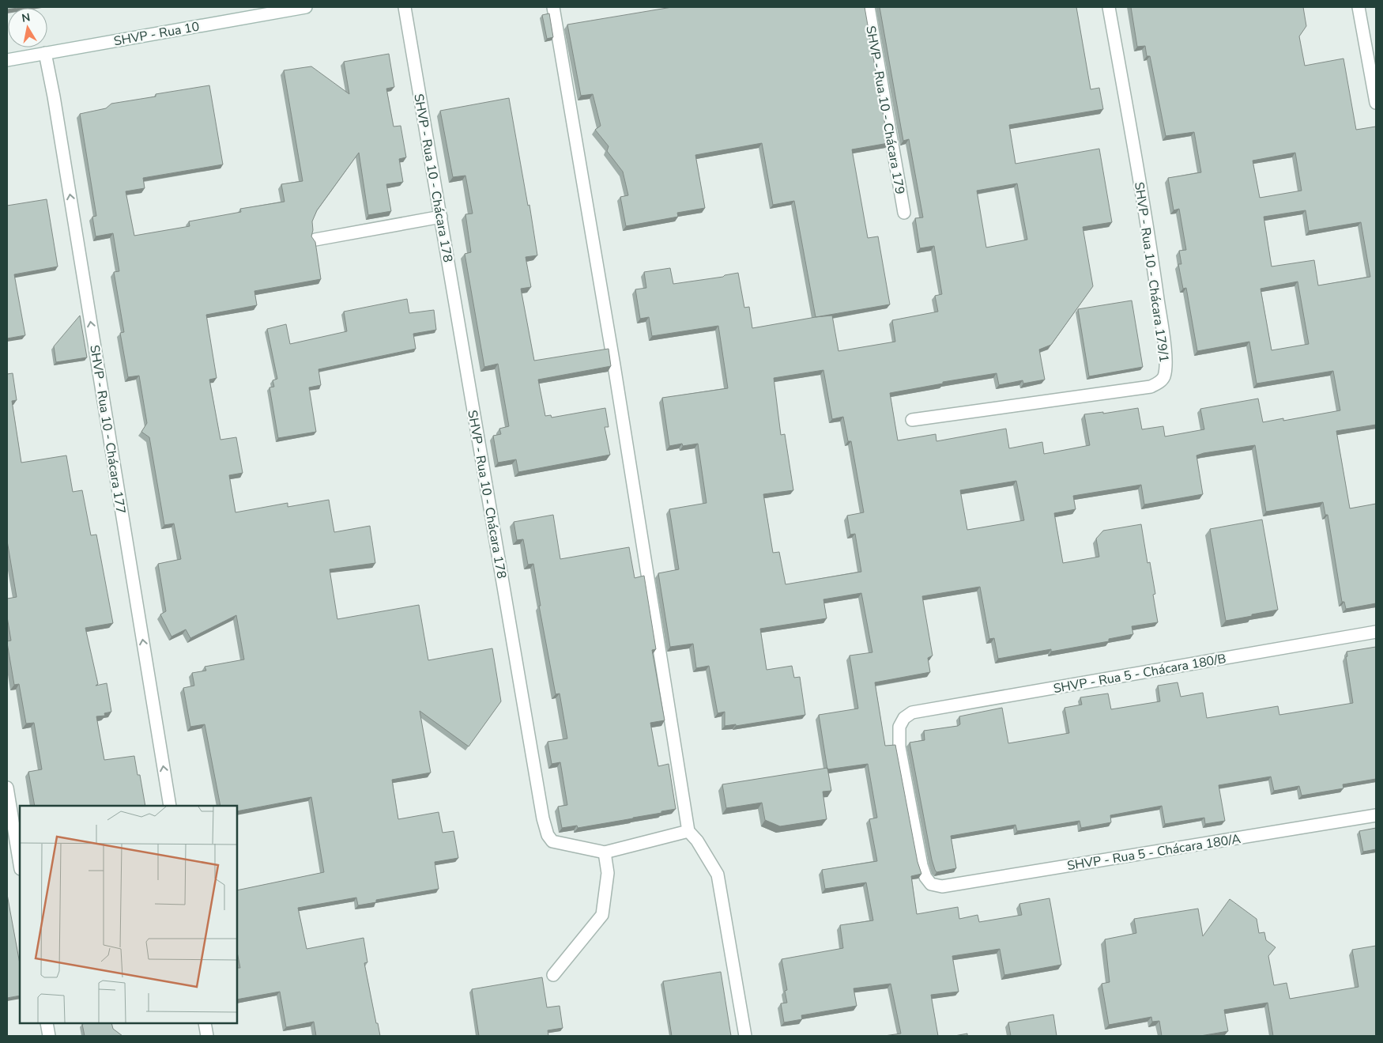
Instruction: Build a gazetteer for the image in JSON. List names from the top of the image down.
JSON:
{
  "streets": {
    "street": [
      "SHVP - Rua 10",
      "SHVP - Rua 10 - Chácara 179",
      "SHVP - Rua 10 - Chácara 178",
      "SHVP - Rua 10 - Chácara 179/1",
      "SHVP - Rua 10 - Chácara 177",
      "SHVP - Rua 5 - Chácara 180/B",
      "SHVP - Rua 5 - Chácara 180/A"
    ]
  },
  "crossings": [
    ["SHVP - Rua 10", "SHVP - Rua 10 - Chácara 177"],
    ["SHVP - Rua 5 - Chácara 180/B", "SHVP - Rua 5 - Chácara 180/A"]
  ],
  "one_way": ["SHVP - Rua 10 - Chácara 177"],
  "north": "top"
}
